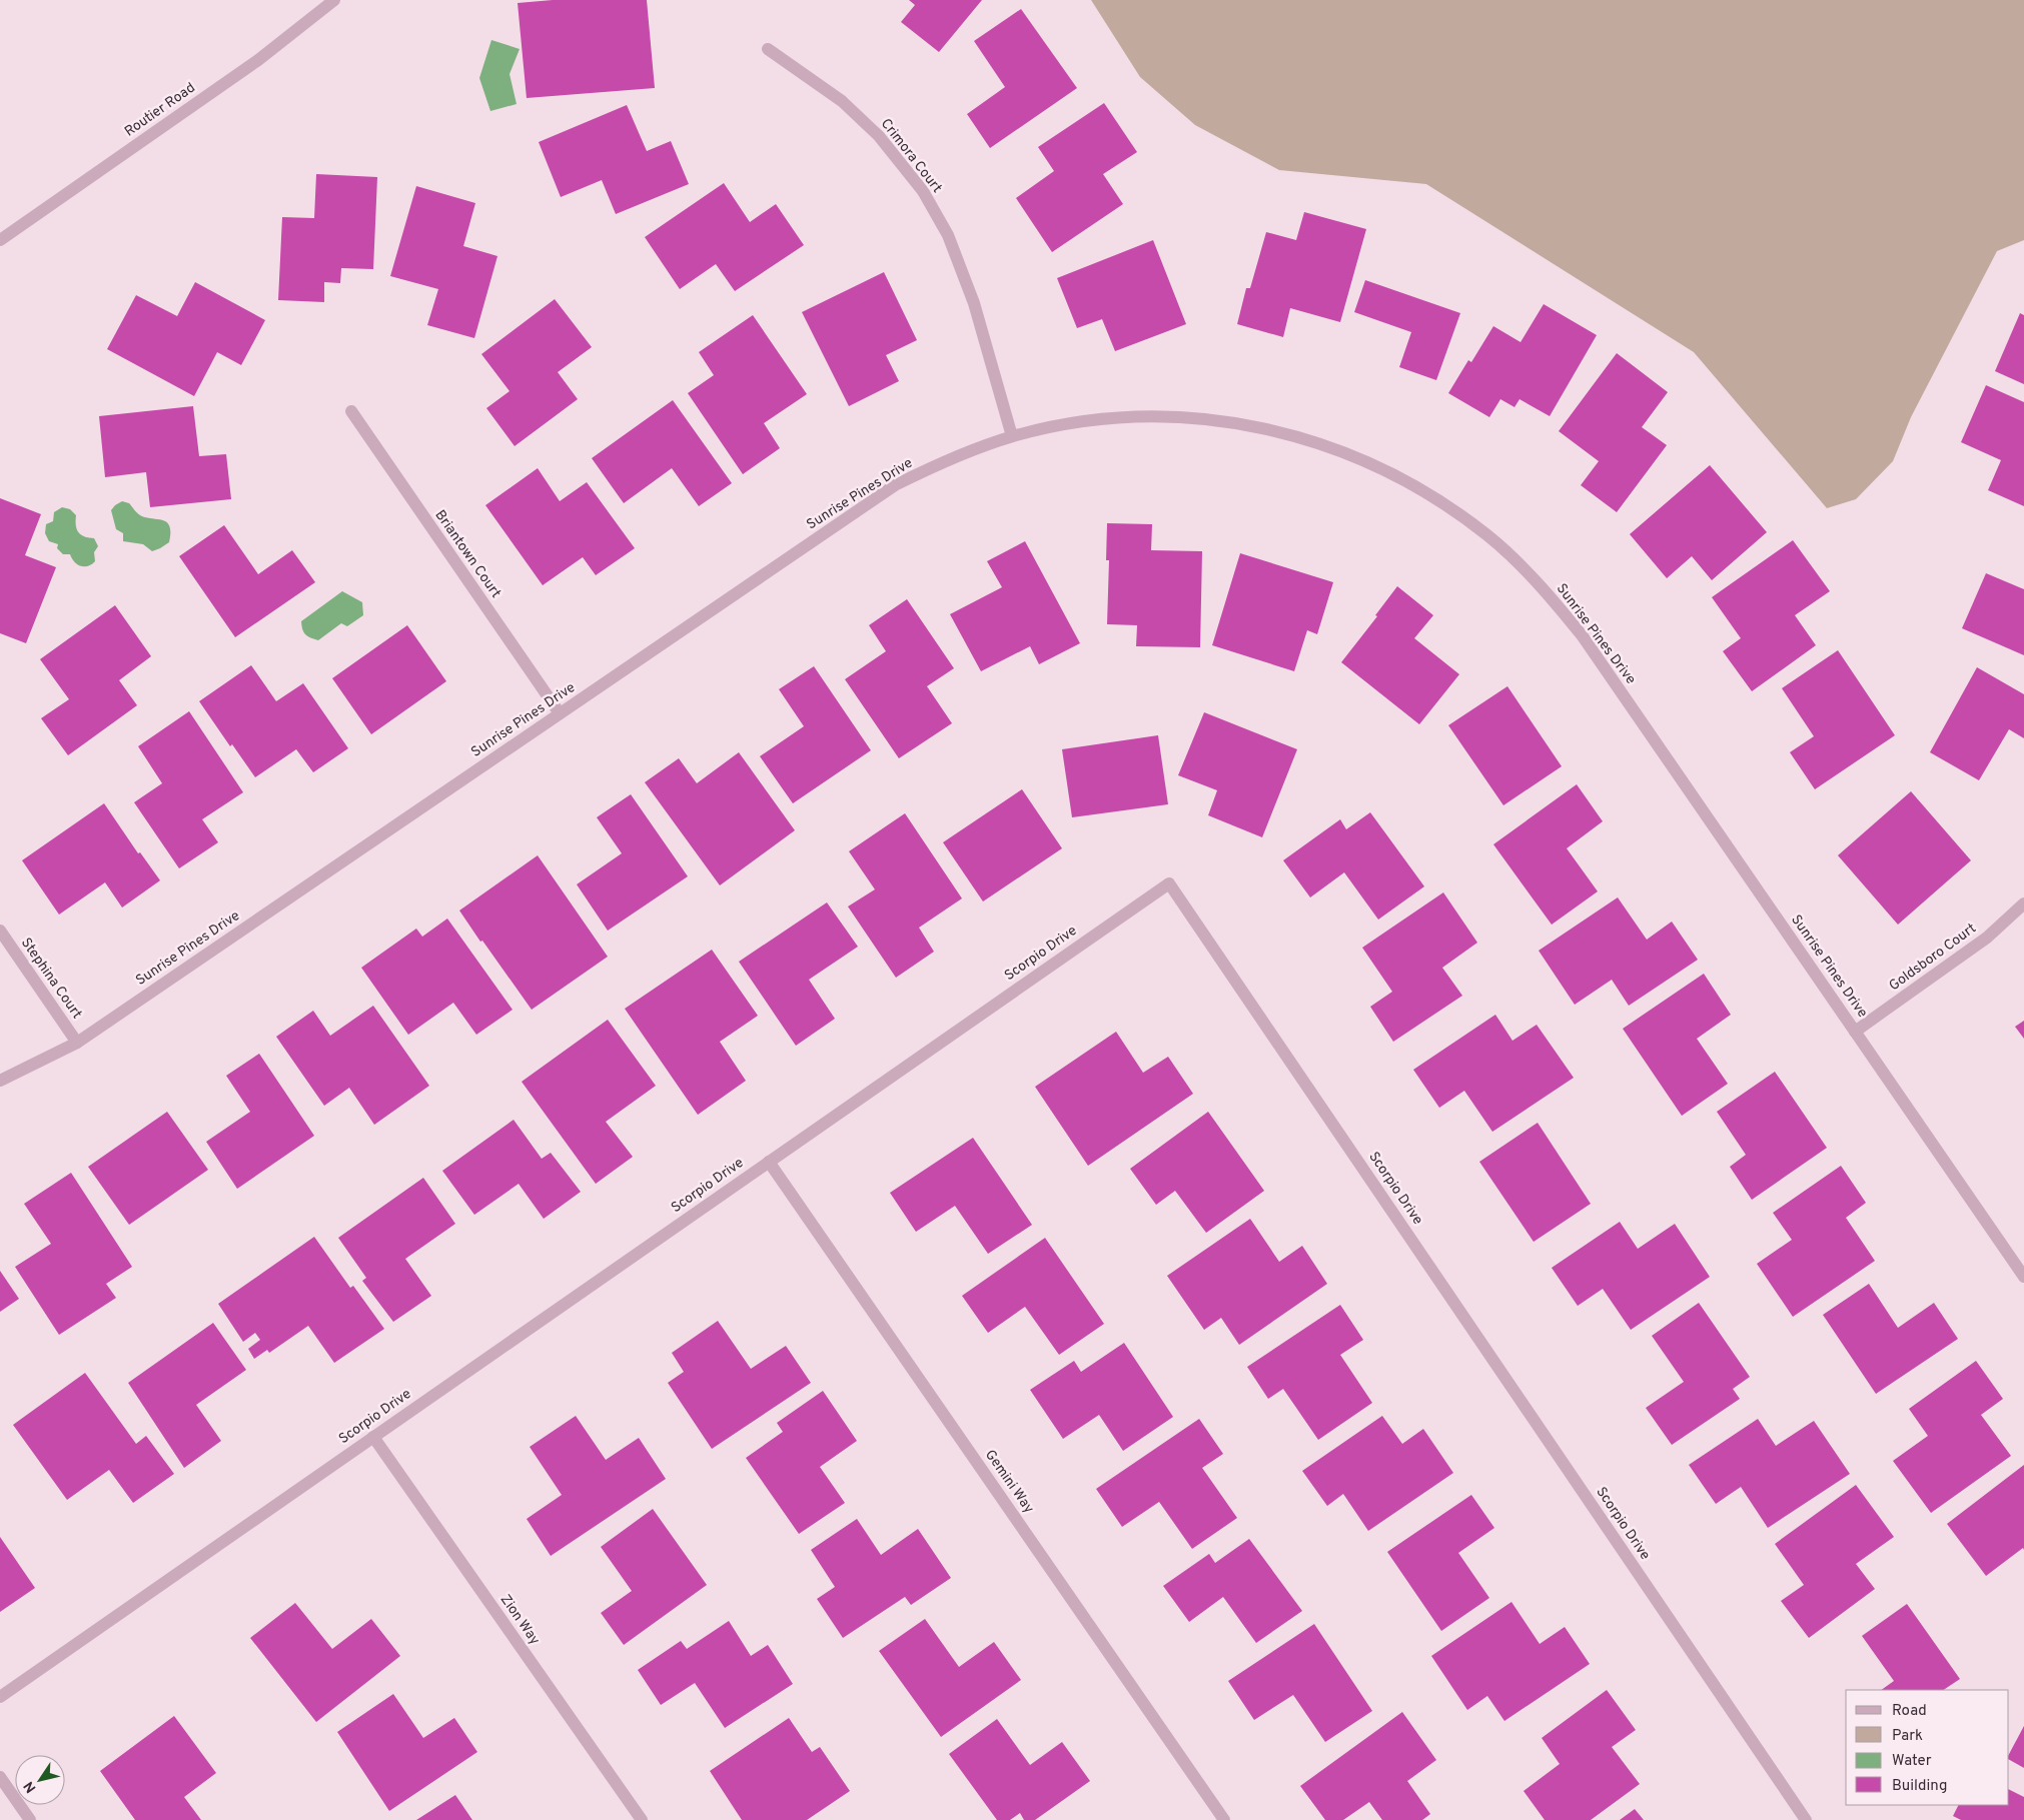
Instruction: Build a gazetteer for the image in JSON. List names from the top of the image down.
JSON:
{
  "streets": {
    "street": [
      "Routier Road",
      "Crimora Court",
      "Sunrise Pines Drive",
      "Briantown Court",
      "Scorpio Drive",
      "Goldsboro Court",
      "Stephina Court",
      "Gemini Way",
      "Zion Way"
    ]
  },
  "crossings": [
    ["Crimora Court", "Sunrise Pines Drive"],
    ["Sunrise Pines Drive", "Briantown Court"],
    ["Sunrise Pines Drive", "Goldsboro Court"],
    ["Sunrise Pines Drive", "Stephina Court"],
    ["Scorpio Drive", "Gemini Way"],
    ["Scorpio Drive", "Zion Way"]
  ],
  "legend": [
    "Road",
    "Park",
    "Water",
    "Building"
  ],
  "north": "bottom left"
}
